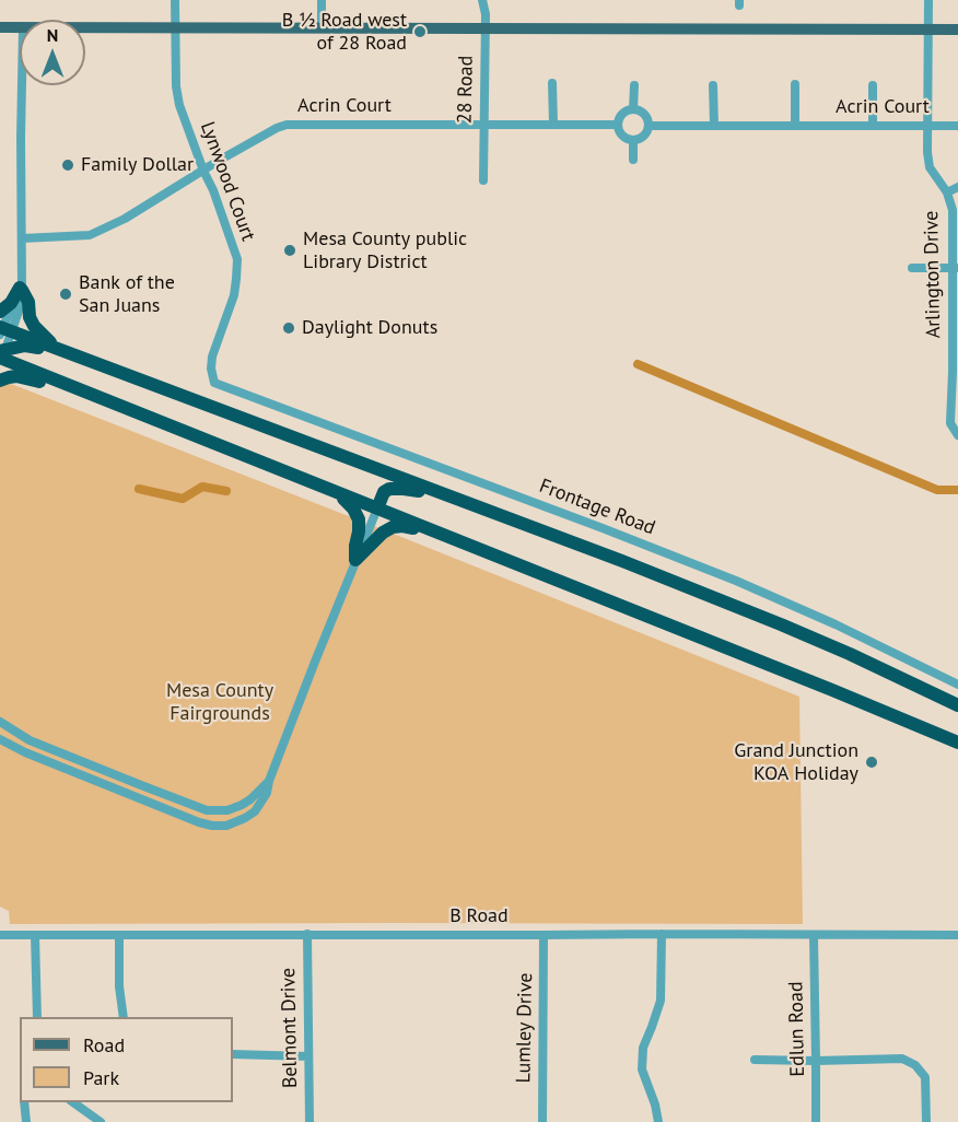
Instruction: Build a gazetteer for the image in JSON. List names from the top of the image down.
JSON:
{
  "streets": {
    "street": [
      "28 Road",
      "Acrin Court",
      "Lynwood Court",
      "Arlington Drive",
      "Frontage Road",
      "B Road",
      "Belmont Drive",
      "Lumley Drive",
      "Edlun Road"
    ]
  },
  "crossings": [
    ["28 Road", "Acrin Court"],
    ["Acrin Court", "Lynwood Court"],
    ["Acrin Court", "Arlington Drive"],
    ["Lynwood Court", "Frontage Road"],
    ["B Road", "Belmont Drive"],
    ["B Road", "Lumley Drive"],
    ["B Road", "Edlun Road"]
  ],
  "parks": ["Mesa County Fairgrounds"],
  "places": [
    "B ½ Road west of 28 Road",
    "Family Dollar",
    "Mesa County public Library District",
    "Bank of the San Juans",
    "Daylight Donuts",
    "Grand Junction KOA Holiday"
  ],
  "legend": ["Road", "Park"],
  "north": "top"
}
